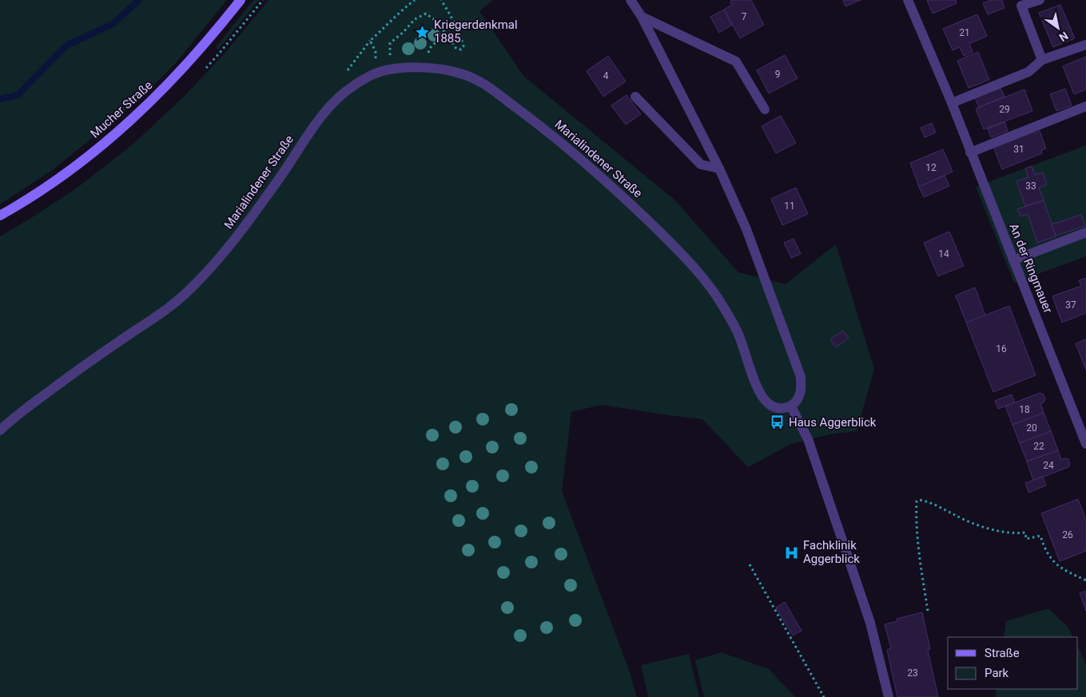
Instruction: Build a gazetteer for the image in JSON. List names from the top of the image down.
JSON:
{
  "streets": {
    "main road": ["Mucher Straße"],
    "street": ["Marialindener Straße", "An der Ringmauer"]
  },
  "places": {
    "place": ["Kriegerdenkmal 1885"],
    "bus stop": ["Haus Aggerblick"],
    "hospital": ["Fachklinik Aggerblick"]
  },
  "house_numbers": [
    "7",
    "21",
    "9",
    "4",
    "29",
    "31",
    "12",
    "33",
    "11",
    "14",
    "37",
    "16",
    "18",
    "20",
    "22",
    "24",
    "26",
    "23"
  ],
  "legend": ["Straße", "Park"],
  "north": "bottom right"
}
